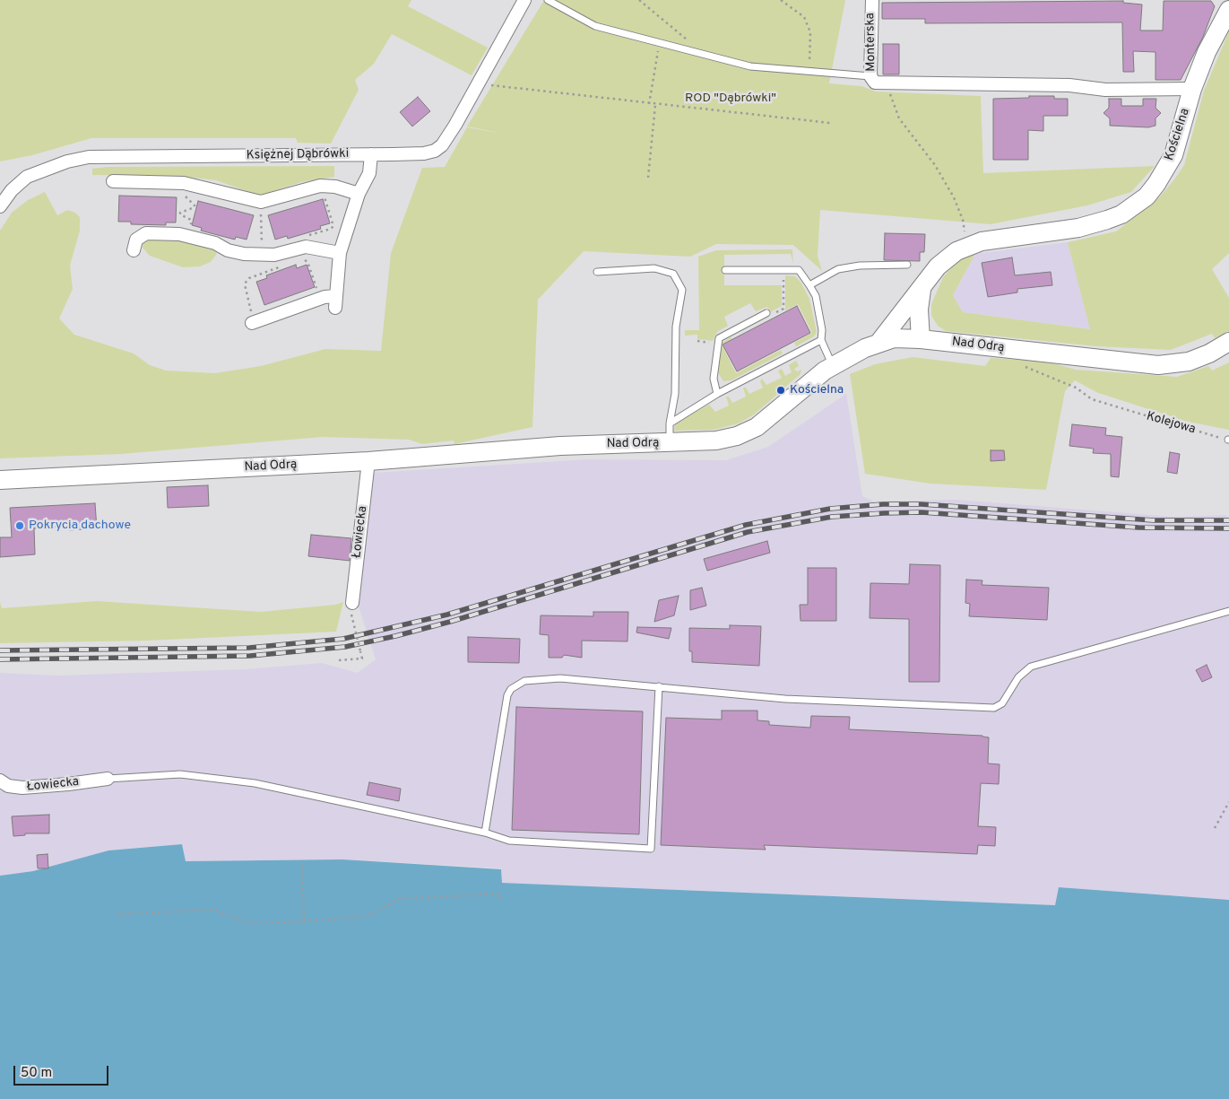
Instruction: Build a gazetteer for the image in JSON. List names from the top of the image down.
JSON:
{
  "streets": {
    "street": [
      "Monterska",
      "Kościelna",
      "Księżnej Dąbrówki",
      "Nad Odrą",
      "Łowiecka"
    ],
    "path": ["Kolejowa"]
  },
  "crossings": [
    ["Monterska", "Kościelna"],
    ["Kościelna", "Nad Odrą"],
    ["Nad Odrą", "Łowiecka"]
  ],
  "parks": ["ROD \"Dąbrówki\""],
  "places": ["Kościelna", "Pokrycia dachowe"],
  "scale_bar": "50 m"
}
